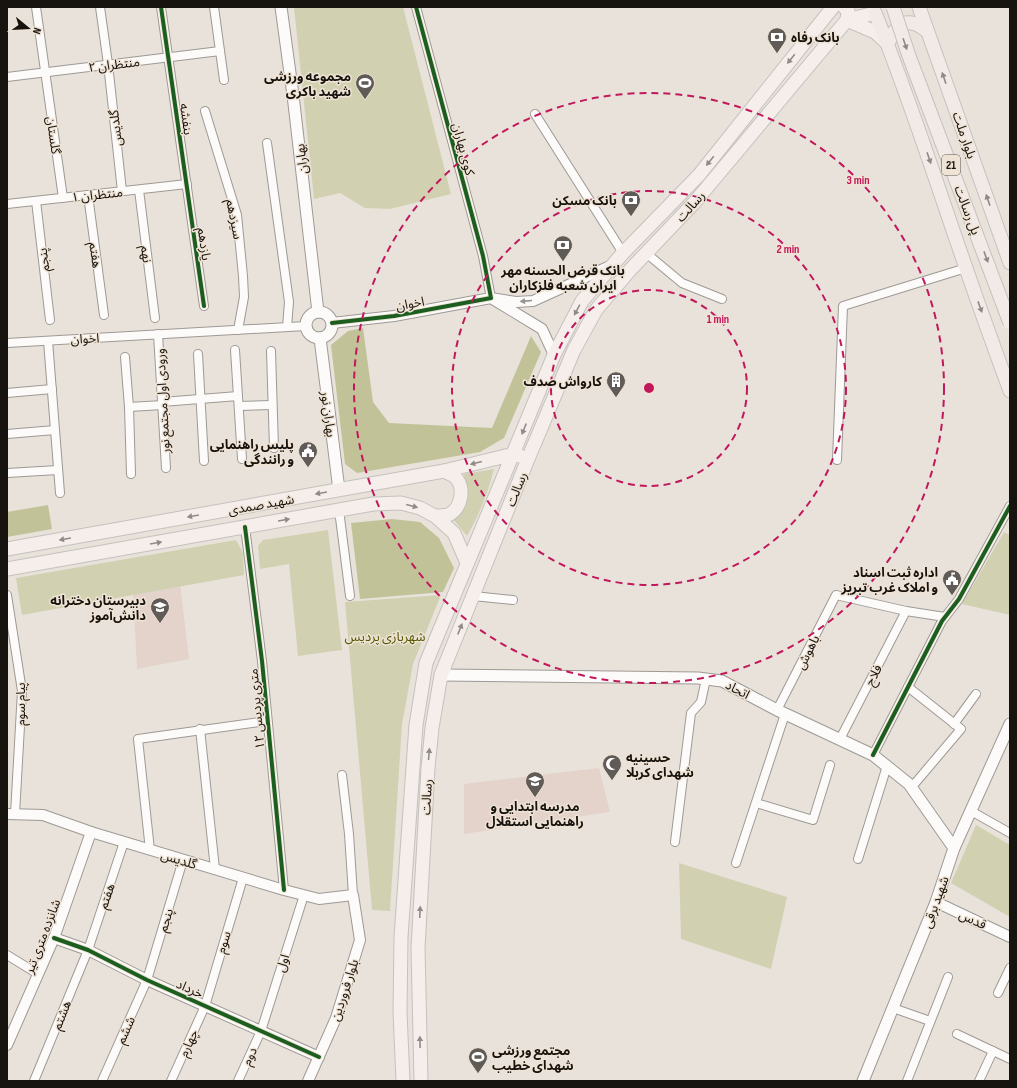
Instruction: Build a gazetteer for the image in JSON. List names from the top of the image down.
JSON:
{
  "streets": {
    "highway": ["بلوار ملت", "21", "پل رسالت"],
    "main road": [
      "بهاران",
      "رسالت",
      "بهاران نور",
      "شهید صمدی",
      "اتحاد",
      "شهید برقی"
    ],
    "street": [
      "منتظران ۲",
      "بنفشه",
      "گلدیس",
      "گلستان",
      "کوی بهاران",
      "منتظران ۱",
      "سیزدهم",
      "یازدهم",
      "نهم",
      "هفتم",
      "پنجم",
      "اخوان",
      "ورودی اول مجتمع نور",
      "باهوش",
      "فلاح",
      "پیام سوم",
      "۱۲ متری پردیس",
      "قدس",
      "شانزده متری تیر",
      "سوم",
      "اول",
      "خرداد",
      "بلوار فروردین",
      "هشتم",
      "ششم",
      "چهارم",
      "دوم"
    ]
  },
  "crossings": [
    ["منتظران ۲", "بنفشه"],
    ["منتظران ۲", "گلدیس"],
    ["منتظران ۲", "گلستان"],
    ["بنفشه", "منتظران ۱"],
    ["بنفشه", "یازدهم"],
    ["گلدیس", "منتظران ۱"],
    ["گلدیس", "هفتم"],
    ["گلدیس", "پنجم"],
    ["گلدیس", "پیام سوم"],
    ["گلدیس", "۱۲ متری پردیس"],
    ["گلدیس", "شانزده متری تیر"],
    ["گلدیس", "سوم"],
    ["گلدیس", "اول"],
    ["گلدیس", "بلوار فروردین"],
    ["گلستان", "منتظران ۱"],
    ["کوی بهاران", "اخوان"],
    ["بهاران", "اخوان"],
    ["بهاران", "بهاران نور"],
    ["منتظران ۱", "یازدهم"],
    ["منتظران ۱", "نهم"],
    ["منتظران ۱", "هفتم"],
    ["منتظران ۱", "پنجم"],
    ["رسالت", "اخوان"],
    ["رسالت", "شهید صمدی"],
    ["رسالت", "اتحاد"],
    ["سیزدهم", "اخوان"],
    ["هفتم", "خرداد"],
    ["هفتم", "هشتم"],
    ["پنجم", "خرداد"],
    ["پنجم", "ششم"],
    ["اخوان", "ورودی اول مجتمع نور"],
    ["اخوان", "بهاران نور"],
    ["بهاران نور", "شهید صمدی"],
    ["شهید صمدی", "۱۲ متری پردیس"],
    ["باهوش", "فلاح"],
    ["باهوش", "اتحاد"],
    ["فلاح", "اتحاد"],
    ["اتحاد", "شهید برقی"],
    ["شهید برقی", "قدس"],
    ["شانزده متری تیر", "خرداد"],
    ["سوم", "خرداد"],
    ["سوم", "چهارم"],
    ["اول", "خرداد"],
    ["اول", "دوم"],
    ["خرداد", "بلوار فروردین"],
    ["خرداد", "هشتم"],
    ["خرداد", "ششم"],
    ["خرداد", "چهارم"],
    ["خرداد", "دوم"]
  ],
  "parks": ["شهربازی پردیس"],
  "places": {
    "bank": ["بانک رفاه", "بانک مسکن", "بانک قرض الحسنه مهر ایران شعبه فلزکاران"],
    "sports": ["مجموعه ورزشی شهید باکری", "مجتمع ورزشی شهدای خطیب"],
    "building": ["کارواش صدف"],
    "public building": ["پلیس راهنمایی و رانندگی", "اداره ثبت اسناد و املاک غرب تبریز"],
    "school or university": ["دبیرستان دخترانه دانش‌آموز", "مدرسه ابتدایی و راهنمایی استقلال"],
    "mosque": ["حسینیه شهدای کربلا"]
  },
  "north": "right",
  "rings": ["3 min", "2 min", "1 min"]
}
